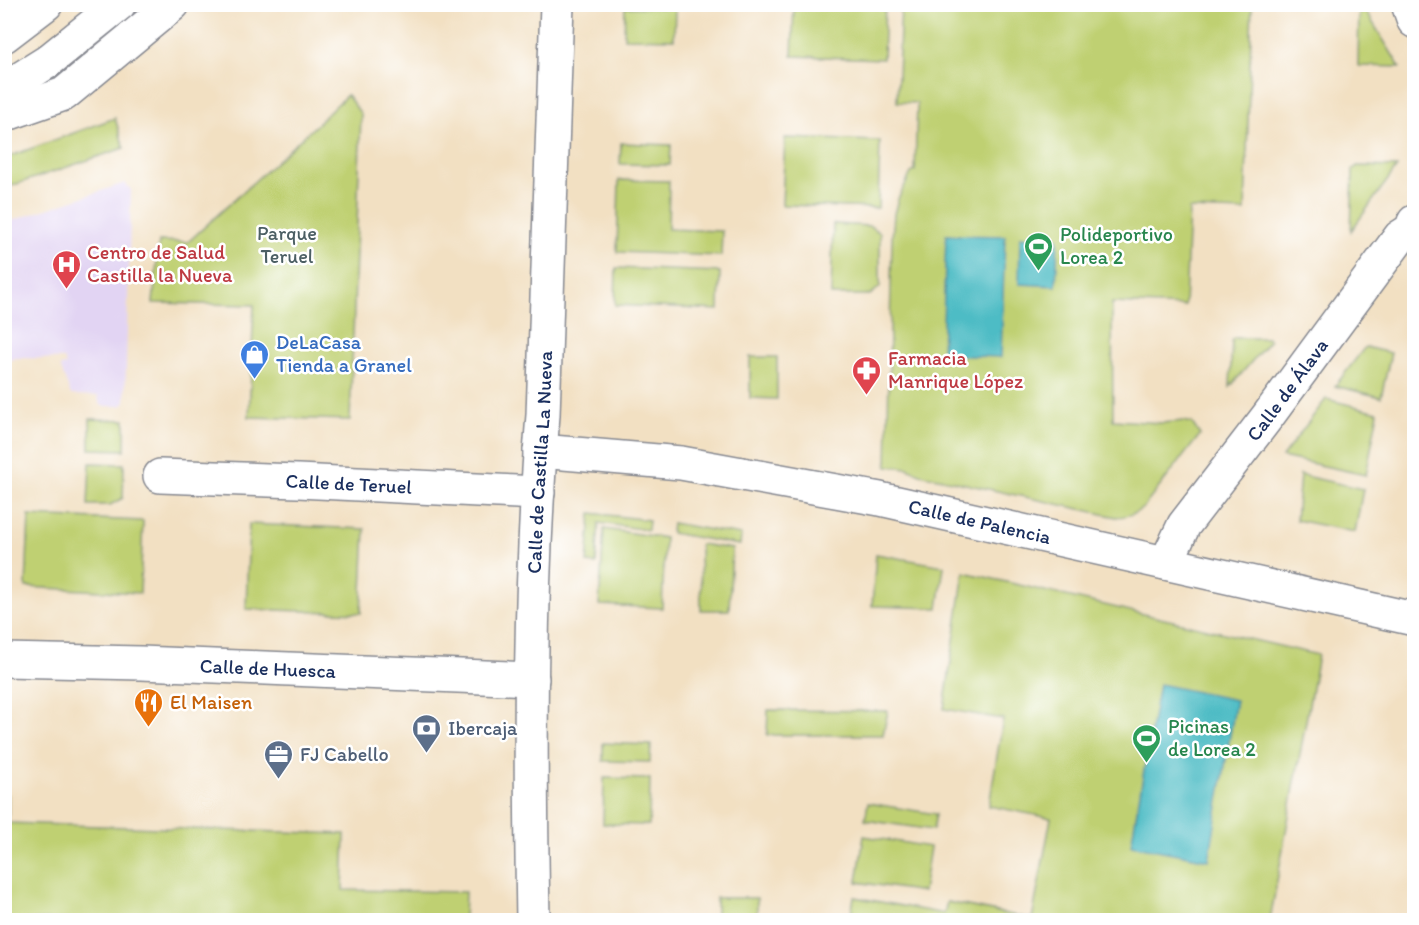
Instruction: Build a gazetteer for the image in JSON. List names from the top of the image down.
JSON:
{
  "streets": {
    "street": [
      "Calle de Álava",
      "Calle de Castilla La Nueva",
      "Calle de Teruel",
      "Calle de Palencia",
      "Calle de Huesca"
    ]
  },
  "crossings": [
    ["Calle de Álava", "Calle de Palencia"],
    ["Calle de Castilla La Nueva", "Calle de Teruel"],
    ["Calle de Castilla La Nueva", "Calle de Palencia"],
    ["Calle de Castilla La Nueva", "Calle de Huesca"]
  ],
  "parks": ["Parque Teruel"],
  "places": {
    "sports": ["Polideportivo Lorea 2", "Picinas de Lorea 2"],
    "hospital": ["Centro de Salud Castilla la Nueva"],
    "shop": ["DeLaCasa Tienda a Granel"],
    "pharmacy": ["Farmacia Manrique López"],
    "restaurant": ["El Maisen"],
    "bank": ["Ibercaja"],
    "office": ["FJ Cabello"]
  }
}
